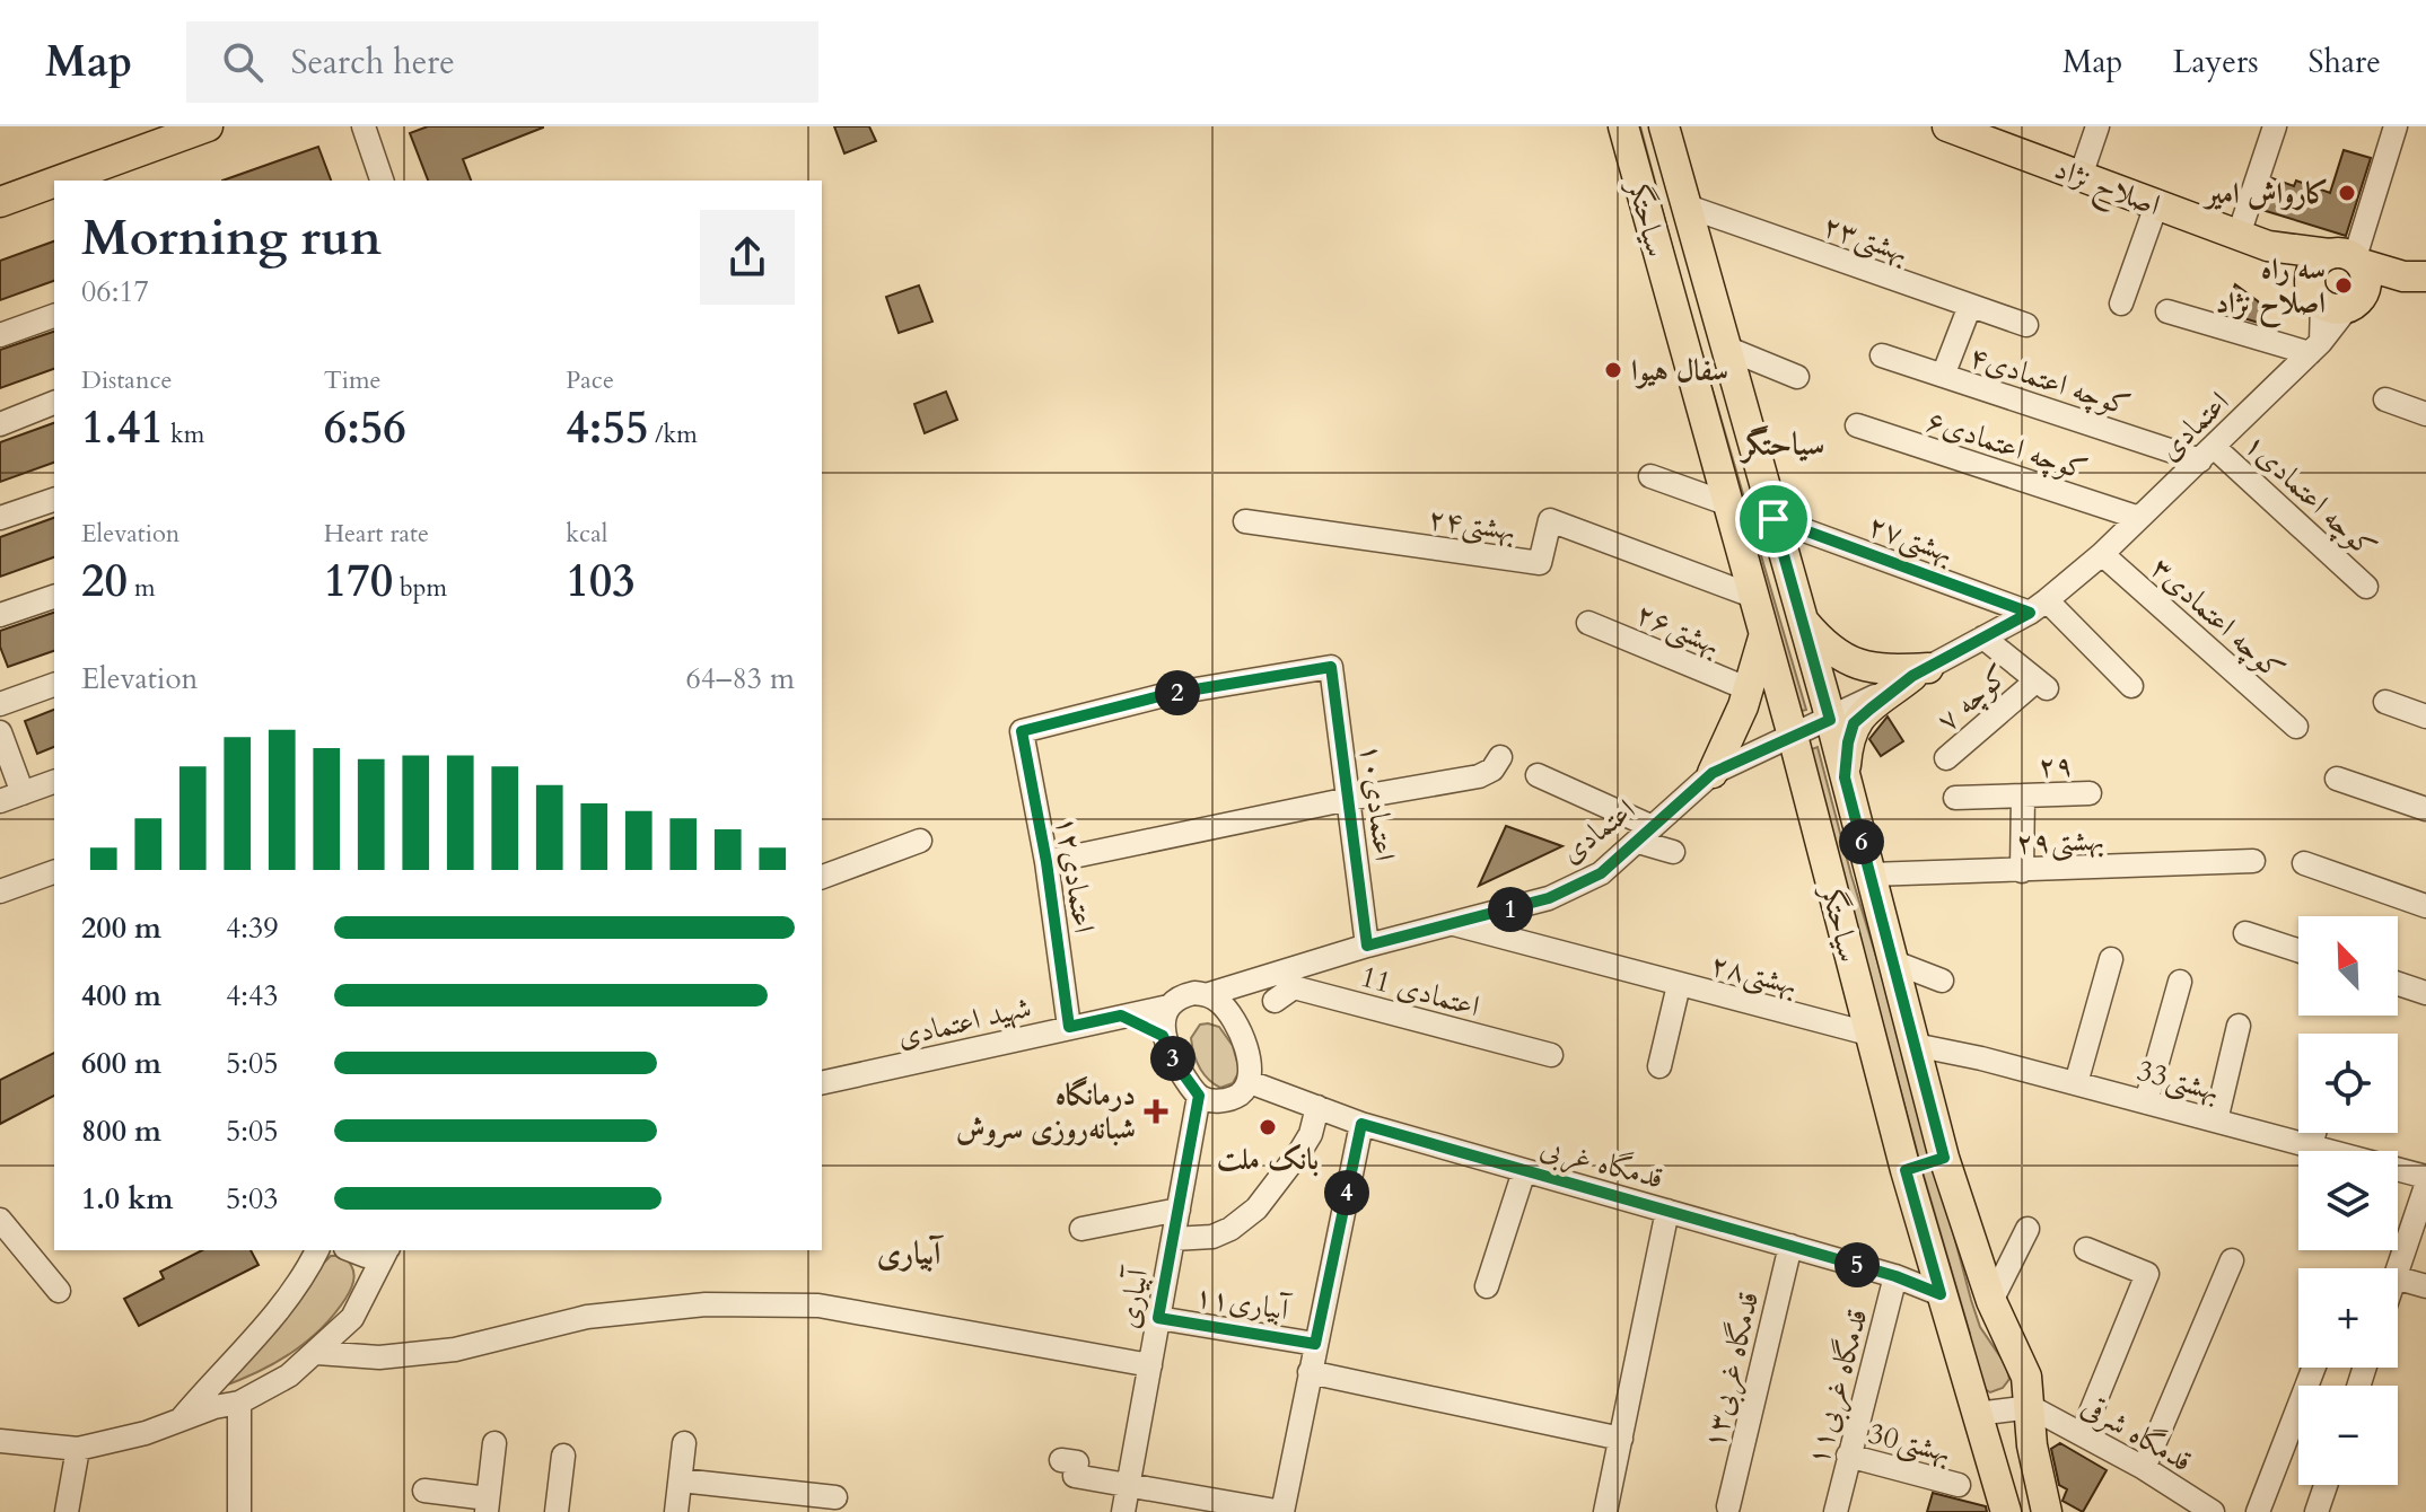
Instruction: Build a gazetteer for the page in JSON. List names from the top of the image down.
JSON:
{
  "streets": {
    "main road": ["اصلاح نژاد", "سیاحتگر"],
    "street": [
      "۲۳بهشتی",
      "کوچه اعتمادی۴",
      "اعتمادی",
      "کوچه اعتمادی۶",
      "کوچه اعتمادی۱",
      "۲۴بهشتی",
      "۲۷بهشتی",
      "کوچه اعتمادی۳",
      "۲۶بهشتی",
      "کوچه ۷",
      "۲۹",
      "اعتمادی۱۰",
      "۲۹بهشتی",
      "اعتمادی۱۲",
      "۲۸بهشتی",
      "11 اعتمادی",
      "شهید اعتمادی",
      "33بهشتی",
      "قدمگاه غربی",
      "آبیاری",
      "آبیاری۱۱",
      "قدمگاه غربی۱۳",
      "قدمگاه غربی۱۱",
      "قدمگاه شرقی",
      "30بهشتی"
    ]
  },
  "crossings": [
    ["سیاحتگر", "۲۳بهشتی"],
    ["سیاحتگر", "اعتمادی"],
    ["سیاحتگر", "۲۴بهشتی"],
    ["سیاحتگر", "۲۷بهشتی"],
    ["سیاحتگر", "۲۹بهشتی"],
    ["سیاحتگر", "۲۸بهشتی"],
    ["سیاحتگر", "33بهشتی"],
    ["سیاحتگر", "قدمگاه غربی"],
    ["سیاحتگر", "قدمگاه شرقی"],
    ["کوچه اعتمادی۴", "اعتمادی"],
    ["کوچه اعتمادی۴", "کوچه اعتمادی۱"],
    ["اعتمادی", "کوچه اعتمادی۶"],
    ["اعتمادی", "کوچه اعتمادی۱"],
    ["اعتمادی", "۲۷بهشتی"],
    ["اعتمادی", "کوچه اعتمادی۳"],
    ["اعتمادی", "کوچه ۷"],
    ["اعتمادی", "اعتمادی۱۰"],
    ["اعتمادی", "۲۸بهشتی"],
    ["اعتمادی", "11 اعتمادی"],
    ["اعتمادی", "شهید اعتمادی"],
    ["اعتمادی", "قدمگاه غربی"],
    ["اعتمادی", "آبیاری"],
    ["اعتمادی۱۰", "اعتمادی۱۲"],
    ["اعتمادی۱۲", "شهید اعتمادی"],
    ["شهید اعتمادی", "قدمگاه غربی"],
    ["شهید اعتمادی", "آبیاری"],
    ["قدمگاه غربی", "آبیاری"],
    ["قدمگاه غربی", "قدمگاه غربی۱۳"],
    ["قدمگاه غربی", "قدمگاه غربی۱۱"],
    ["آبیاری", "آبیاری۱۱"],
    ["قدمگاه غربی۱۱", "30بهشتی"]
  ],
  "districts": ["سیاحتگر", "آبیاری"],
  "places": {
    "other": [
      "کارواش امیر",
      "سه راه اصلاح نژاد",
      "سفال هیوا",
      "بانک ملت"
    ],
    "health": ["درمانگاه شبانه‌روزی سروش"]
  },
  "north": "top left",
  "page": {
    "header": "Map",
    "search": "Search here",
    "nav": ["Map", "Layers", "Share"],
    "heading": ["Morning run", "06:17"],
    "stats": [
      ["Distance", "1.41 km"],
      ["Time", "6:56"],
      ["Pace", "4:55 /km"],
      ["Elevation", "20 m"],
      ["Heart rate", "170 bpm"],
      ["kcal", "103"]
    ],
    "chart": ["Elevation", "64–83 m"],
    "pins": [
      "2",
      "6",
      "1",
      "3",
      "4",
      "5"
    ],
    "list": [
      {
        "name": "200 m",
        "note": "4:39"
      },
      {
        "name": "400 m",
        "note": "4:43"
      },
      {
        "name": "600 m",
        "note": "5:05"
      },
      {
        "name": "800 m",
        "note": "5:05"
      },
      {
        "name": "1.0 km",
        "note": "5:03"
      }
    ],
    "map_buttons": ["+", "−"]
  }
}
